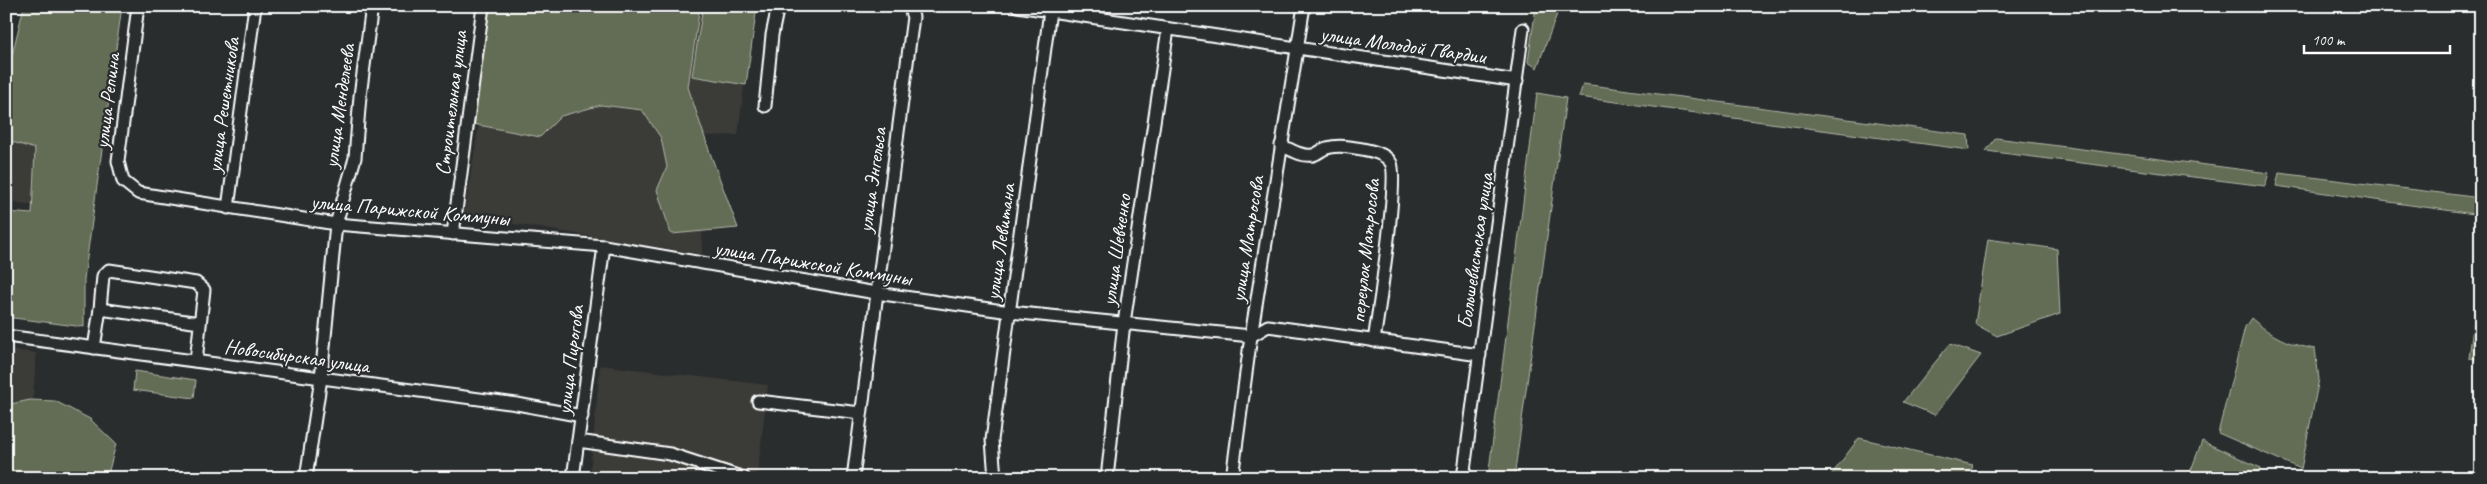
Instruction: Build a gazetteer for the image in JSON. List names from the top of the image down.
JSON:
{
  "streets": {
    "street": [
      "улица Молодой Гвардии",
      "улица Репина",
      "Строительная улица",
      "улица Решетникова",
      "улица Менделеева",
      "улица Энгельса",
      "улица Парижской Коммуны",
      "улица Матросова",
      "улица Левитана",
      "улица Шевченко",
      "переулок Матросова",
      "Большевистская улица",
      "Новосибирская улица",
      "улица Пирогова"
    ]
  },
  "crossings": [
    ["улица Молодой Гвардии", "улица Матросова"],
    ["улица Молодой Гвардии", "улица Левитана"],
    ["улица Молодой Гвардии", "улица Шевченко"],
    ["улица Молодой Гвардии", "Большевистская улица"],
    ["улица Репина", "улица Парижской Коммуны"],
    ["Строительная улица", "улица Парижской Коммуны"],
    ["улица Решетникова", "улица Парижской Коммуны"],
    ["улица Менделеева", "улица Парижской Коммуны"],
    ["улица Менделеева", "Новосибирская улица"],
    ["улица Энгельса", "улица Парижской Коммуны"],
    ["улица Парижской Коммуны", "улица Матросова"],
    ["улица Парижской Коммуны", "улица Левитана"],
    ["улица Парижской Коммуны", "улица Шевченко"],
    ["улица Парижской Коммуны", "переулок Матросова"],
    ["улица Парижской Коммуны", "Большевистская улица"],
    ["улица Парижской Коммуны", "улица Пирогова"],
    ["улица Матросова", "переулок Матросова"],
    ["Новосибирская улица", "улица Пирогова"]
  ],
  "scale_bar": "100 m"
}
